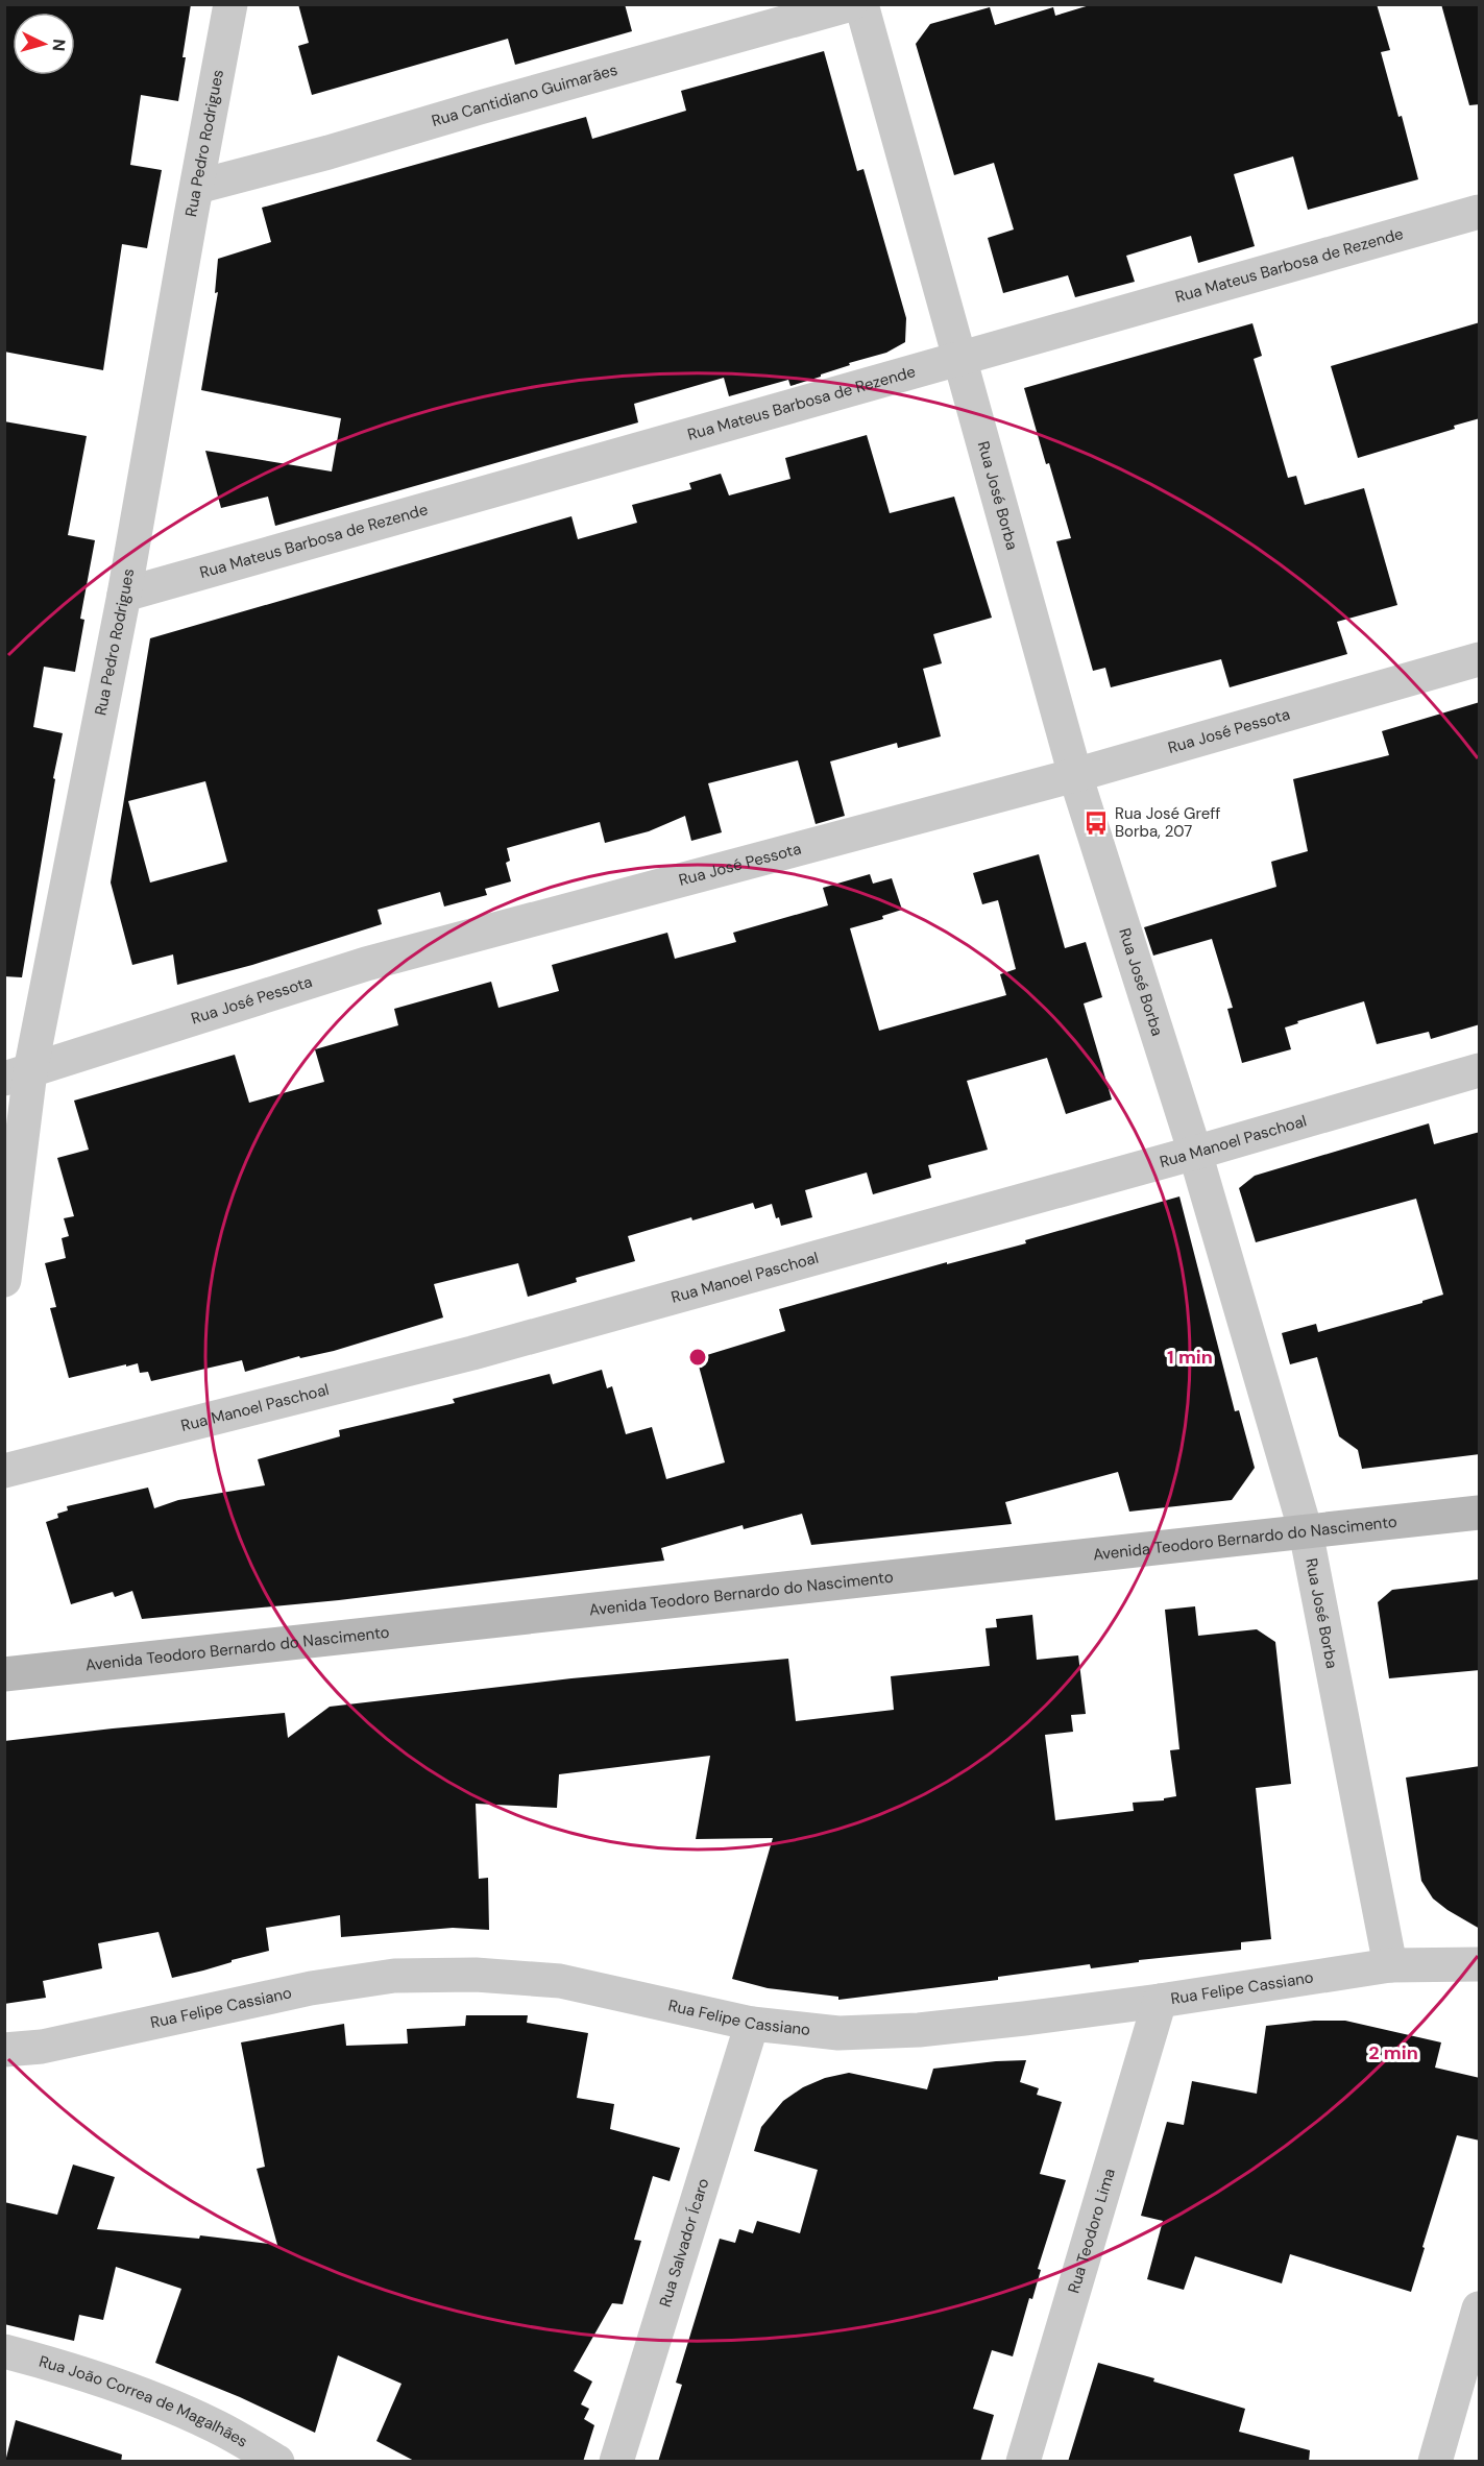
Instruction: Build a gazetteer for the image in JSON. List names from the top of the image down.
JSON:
{
  "streets": {
    "street": [
      "Rua Cantidiano Guimarães",
      "Rua Pedro Rodrigues",
      "Rua Mateus Barbosa de Rezende",
      "Rua José Borba",
      "Rua José Pessota",
      "Rua Manoel Paschoal",
      "Avenida Teodoro Bernardo do Nascimento",
      "Rua Felipe Cassiano",
      "Rua Teodoro Lima",
      "Rua Salvador Ícaro",
      "Rua João Correa de Magalhães"
    ]
  },
  "crossings": [
    ["Rua Cantidiano Guimarães", "Rua Pedro Rodrigues"],
    ["Rua Pedro Rodrigues", "Rua Mateus Barbosa de Rezende"],
    ["Rua Pedro Rodrigues", "Rua José Pessota"],
    ["Rua Mateus Barbosa de Rezende", "Rua José Borba"],
    ["Rua José Borba", "Rua José Pessota"],
    ["Rua José Borba", "Rua Manoel Paschoal"],
    ["Rua José Borba", "Avenida Teodoro Bernardo do Nascimento"],
    ["Rua José Borba", "Rua Felipe Cassiano"],
    ["Rua Felipe Cassiano", "Rua Teodoro Lima"],
    ["Rua Felipe Cassiano", "Rua Salvador Ícaro"]
  ],
  "places": {
    "bus stop": ["Rua José Greff Borba, 207"]
  },
  "north": "right",
  "rings": ["1 min", "2 min"]
}
